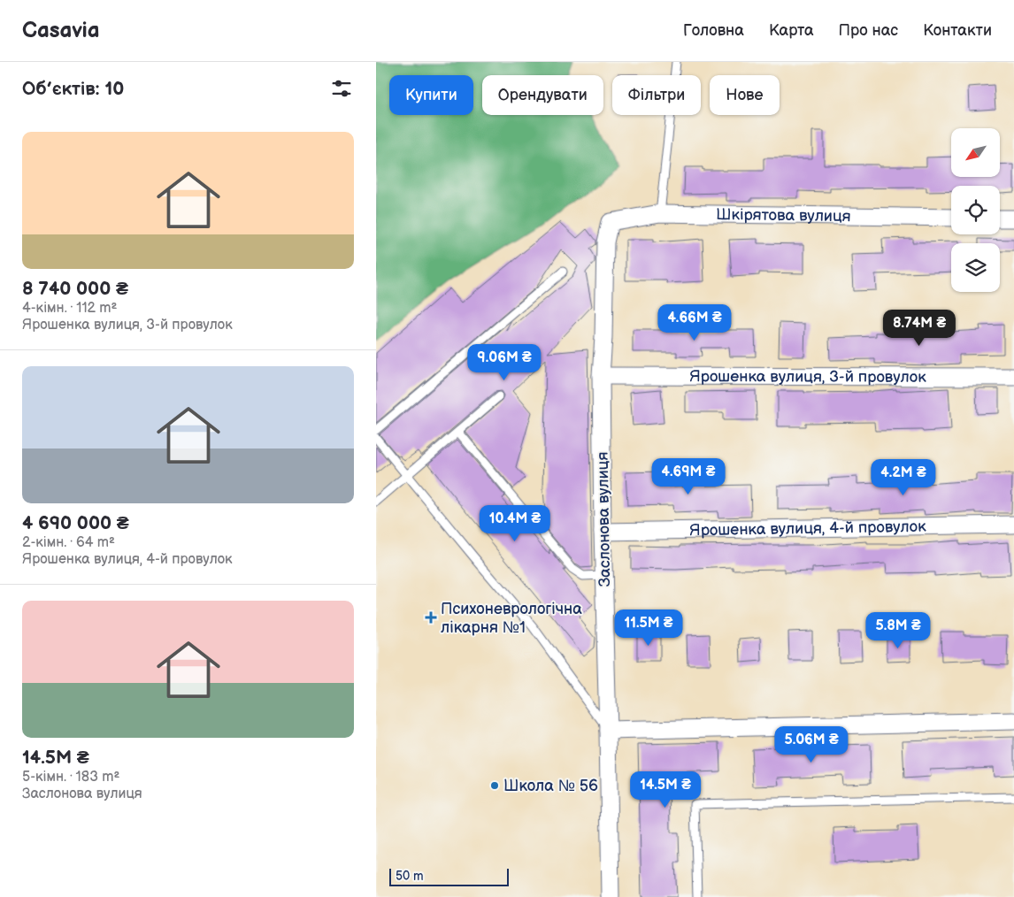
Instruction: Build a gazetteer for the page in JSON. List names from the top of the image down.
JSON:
{
  "streets": {
    "street": [
      "Шкірятова вулиця",
      "Ярошенка вулиця, 3-й провулок",
      "Заслонова вулиця",
      "Ярошенка вулиця, 4-й провулок"
    ]
  },
  "crossings": [
    ["Шкірятова вулиця", "Заслонова вулиця"],
    ["Ярошенка вулиця, 3-й провулок", "Заслонова вулиця"],
    ["Заслонова вулиця", "Ярошенка вулиця, 4-й провулок"]
  ],
  "places": {
    "health": ["Психоневрологічна лікарня №1"],
    "other": ["Школа № 56"]
  },
  "scale_bar": "50 m",
  "north": "bottom left",
  "page": {
    "header": "Casavia",
    "nav": [
      "Головна",
      "Карта",
      "Про нас",
      "Контакти"
    ],
    "heading": "Об’єктів: 10",
    "chip": [
      "Купити",
      "Орендувати",
      "Фільтри",
      "Нове"
    ],
    "list": [
      {
        "name": "8 740 000 ₴",
        "note": "4-кімн. · 112 m² · Ярошенка вулиця, 3-й провулок"
      },
      {
        "name": "4 690 000 ₴",
        "note": "2-кімн. · 64 m² · Ярошенка вулиця, 4-й провулок"
      },
      {
        "name": "14.5M ₴",
        "note": "5-кімн. · 183 m² · Заслонова вулиця"
      }
    ],
    "price": [
      "4.66M ₴",
      "8.74M ₴",
      "9.06M ₴",
      "4.69M ₴",
      "4.2M ₴",
      "10.4M ₴",
      "11.5M ₴",
      "5.8M ₴",
      "5.06M ₴",
      "14.5M ₴"
    ],
    "scale": "50 m"
  }
}
